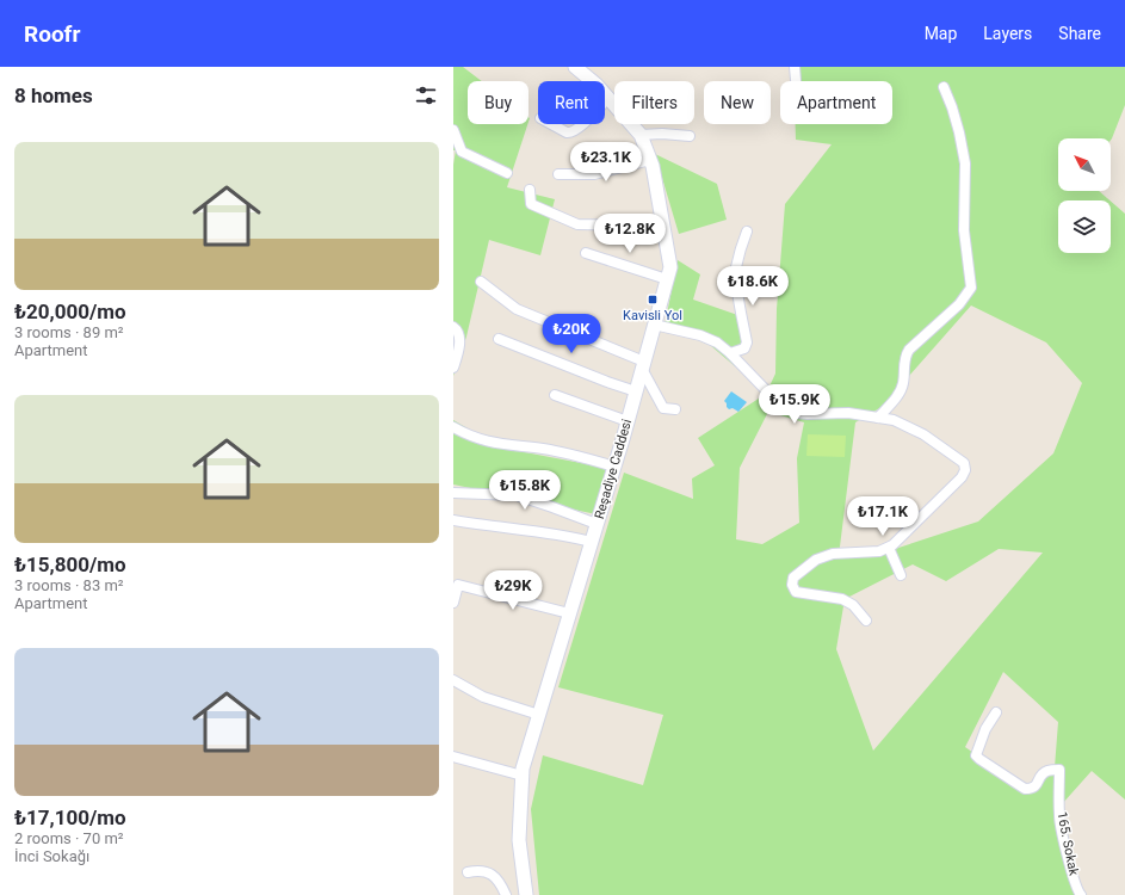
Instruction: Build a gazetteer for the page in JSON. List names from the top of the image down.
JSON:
{
  "streets": {
    "street": ["Reşadiye Caddesi", "165. Sokak"]
  },
  "places": {
    "transit": ["Kavisli Yol"]
  },
  "north": "top left",
  "page": {
    "header": "Roofr",
    "nav": ["Map", "Layers", "Share"],
    "heading": "8 homes",
    "chip": [
      "Buy",
      "Rent",
      "Filters",
      "New",
      "Apartment"
    ],
    "list": [
      {
        "name": "₺20,000/mo",
        "note": "3 rooms · 89 m² · Apartment"
      },
      {
        "name": "₺15,800/mo",
        "note": "3 rooms · 83 m² · Apartment"
      },
      {
        "name": "₺17,100/mo",
        "note": "2 rooms · 70 m² · İnci Sokağı"
      }
    ],
    "price": [
      "₺23.1K",
      "₺12.8K",
      "₺18.6K",
      "₺20K",
      "₺15.9K",
      "₺15.8K",
      "₺17.1K",
      "₺29K"
    ]
  }
}
